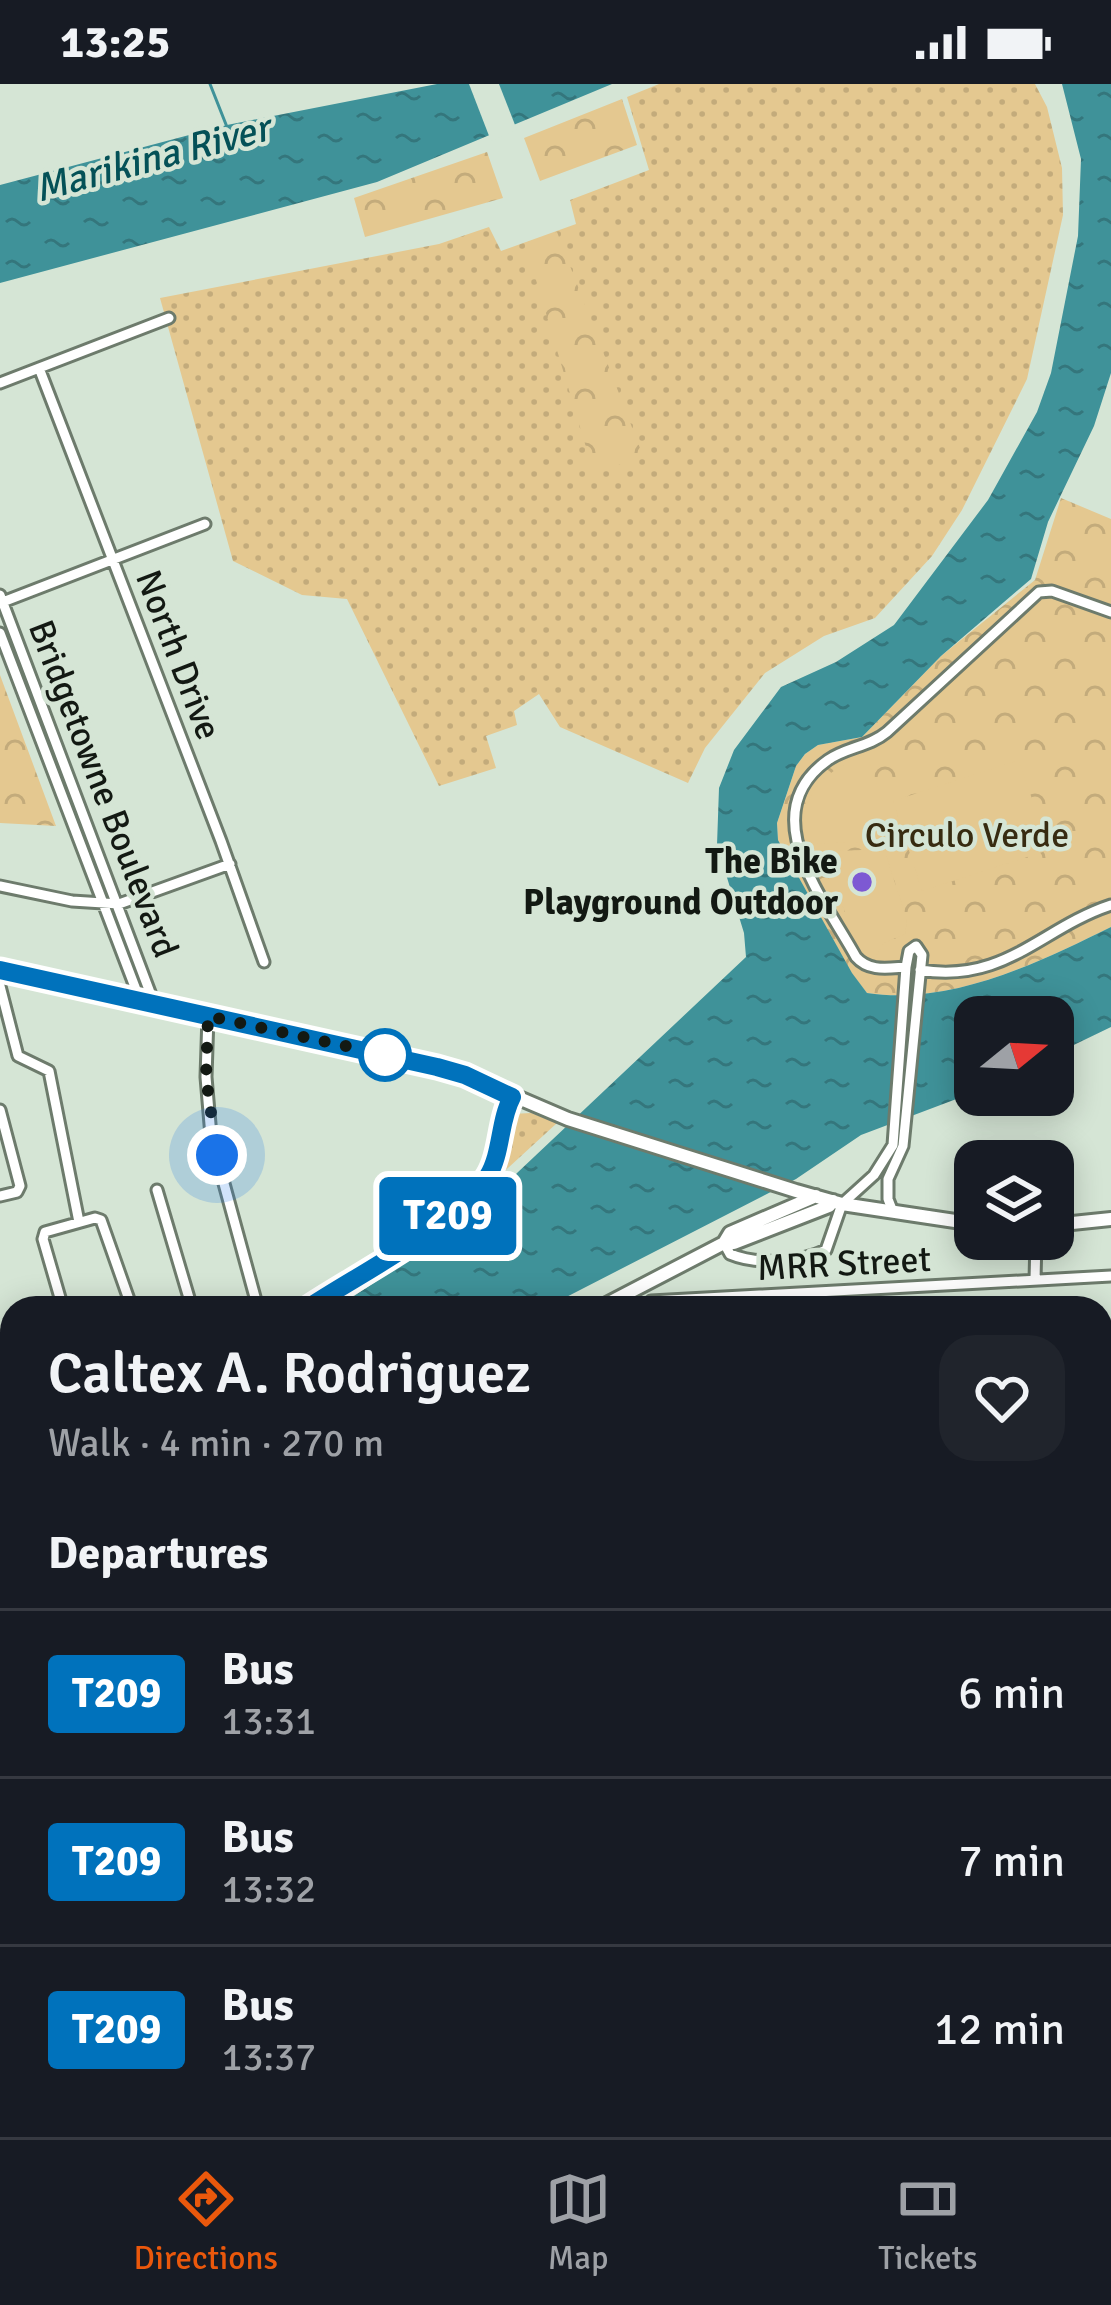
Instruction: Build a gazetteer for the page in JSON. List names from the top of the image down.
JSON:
{
  "streets": {
    "street": ["North Drive", "Bridgetowne Boulevard", "MRR Street"]
  },
  "water": ["Marikina River"],
  "parks": ["Circulo Verde"],
  "places": ["The Bike Playground Outdoor"],
  "lines": ["bus line T209"],
  "north": "right",
  "page": {
    "status": "13:25",
    "on_map": "T209",
    "heading": [
      ["Caltex A. Rodriguez", "Walk · 4 min · 270 m"],
      "Departures"
    ],
    "list": [
      {
        "mark": "T209",
        "name": "Bus",
        "note": "13:31",
        "value": "6 min"
      },
      {
        "mark": "T209",
        "name": "Bus",
        "note": "13:32",
        "value": "7 min"
      },
      {
        "mark": "T209",
        "name": "Bus",
        "note": "13:37",
        "value": "12 min"
      }
    ],
    "tabs": ["Directions", "Map", "Tickets"]
  }
}
